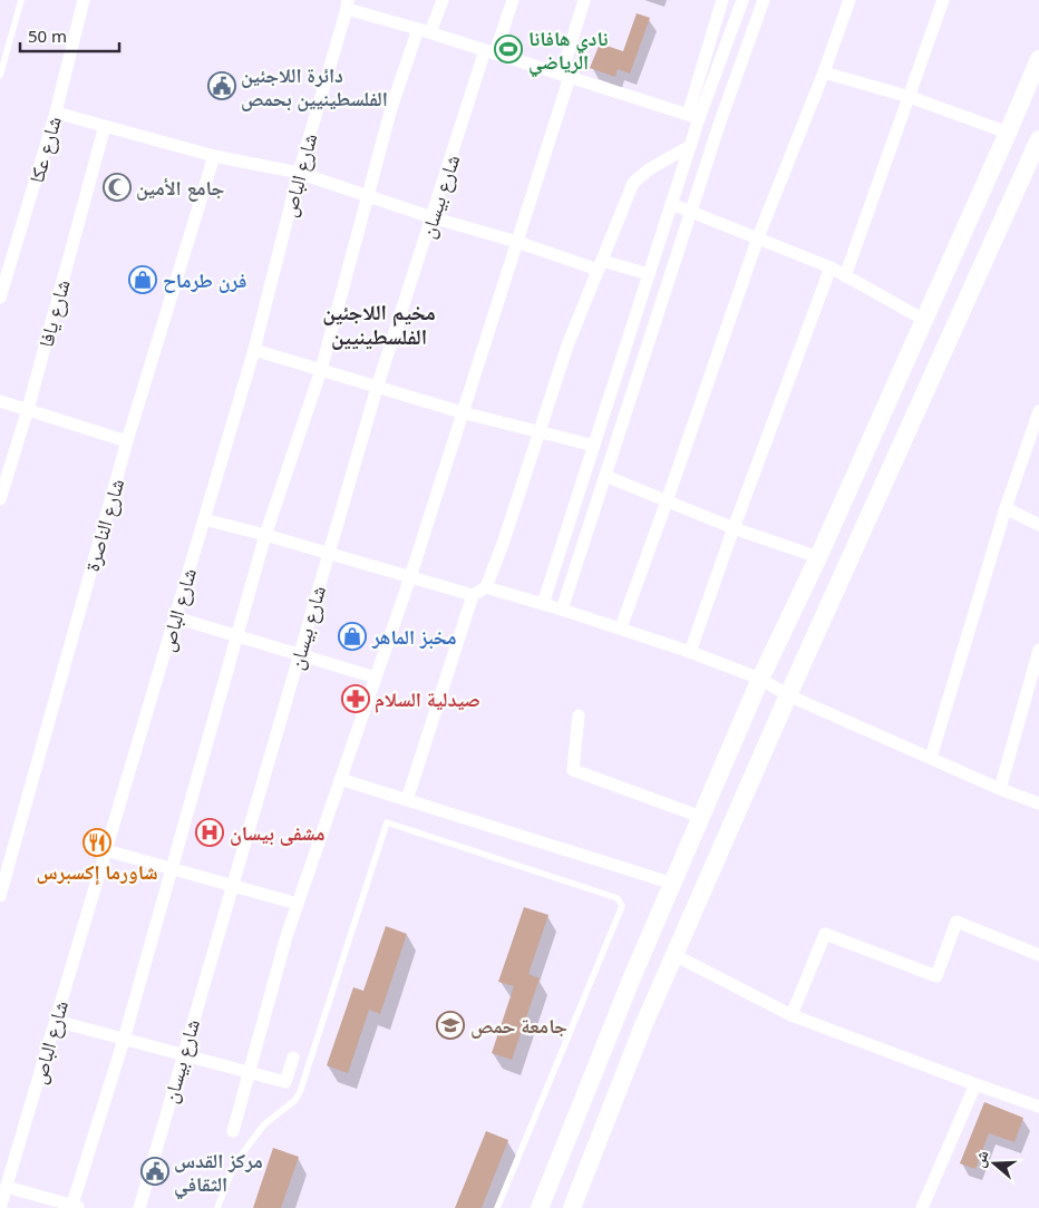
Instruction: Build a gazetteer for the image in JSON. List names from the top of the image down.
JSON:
{
  "streets": {
    "street": [
      "شارع عكا",
      "شارع الباص",
      "شارع بيسان",
      "شارع يافا",
      "شارع الناصرة"
    ]
  },
  "districts": ["مخيم اللاجئين الفلسطينيين"],
  "places": {
    "sports": ["نادي هافانا الرياضي"],
    "public building": ["دائرة اللاجئين الفلسطينيين بحمص", "مركز القدس الثقافي"],
    "mosque": ["جامع الأمين"],
    "shop": ["فرن طرماح", "مخبز الماهر"],
    "pharmacy": ["صيدلية السلام"],
    "hospital": ["مشفى بيسان"],
    "restaurant": ["شاورما إكسبرس"],
    "school or university": ["جامعة حمص"]
  },
  "scale_bar": "50 m",
  "north": "left"
}
